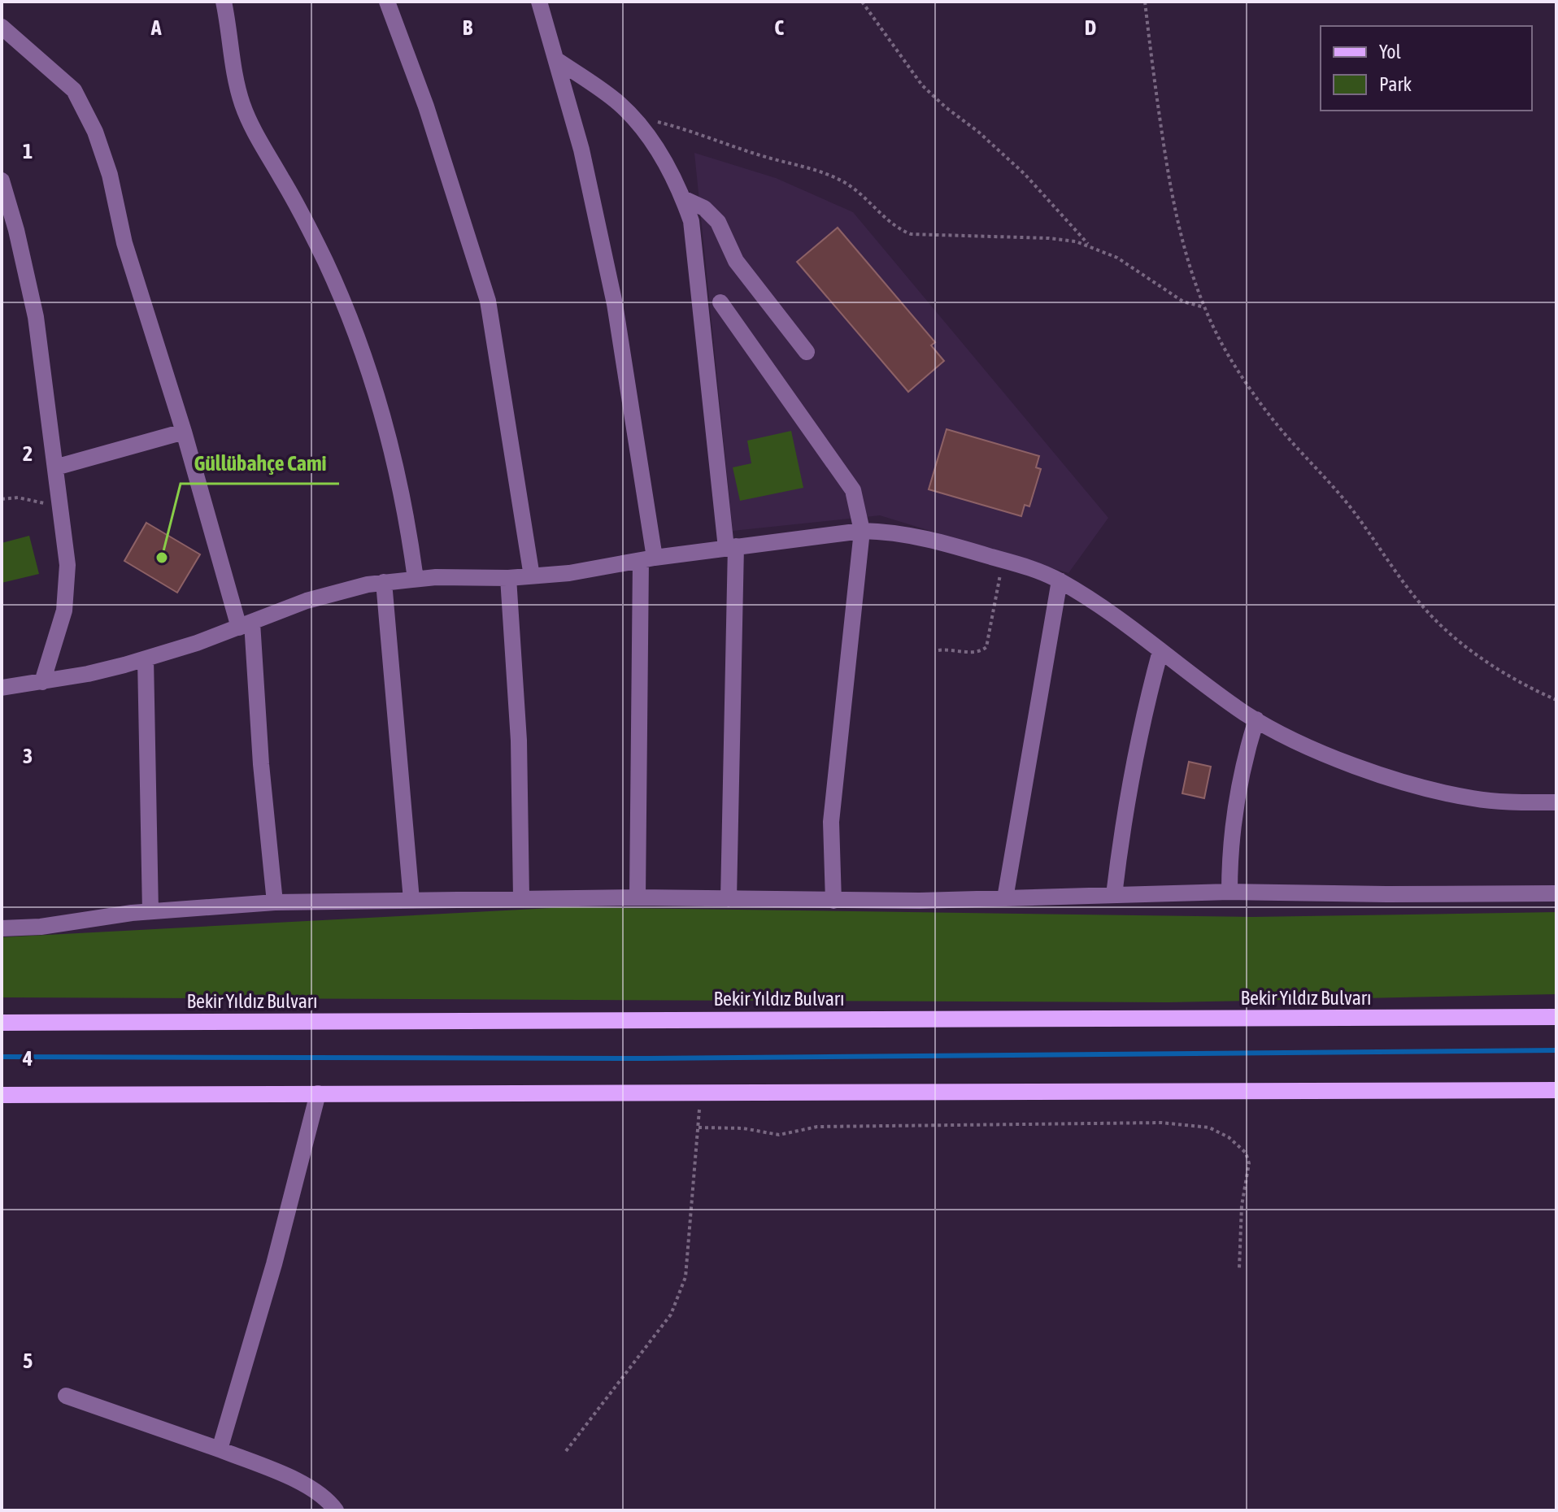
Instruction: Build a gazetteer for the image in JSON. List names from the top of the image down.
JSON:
{
  "streets": {
    "main road": ["Bekir Yıldız Bulvarı"]
  },
  "places": ["Güllübahçe Cami"],
  "legend": ["Yol", "Park"],
  "grid": {
    "columns": [
      "A",
      "B",
      "C",
      "D"
    ],
    "rows": [
      "1",
      "2",
      "3",
      "4",
      "5"
    ]
  }
}
